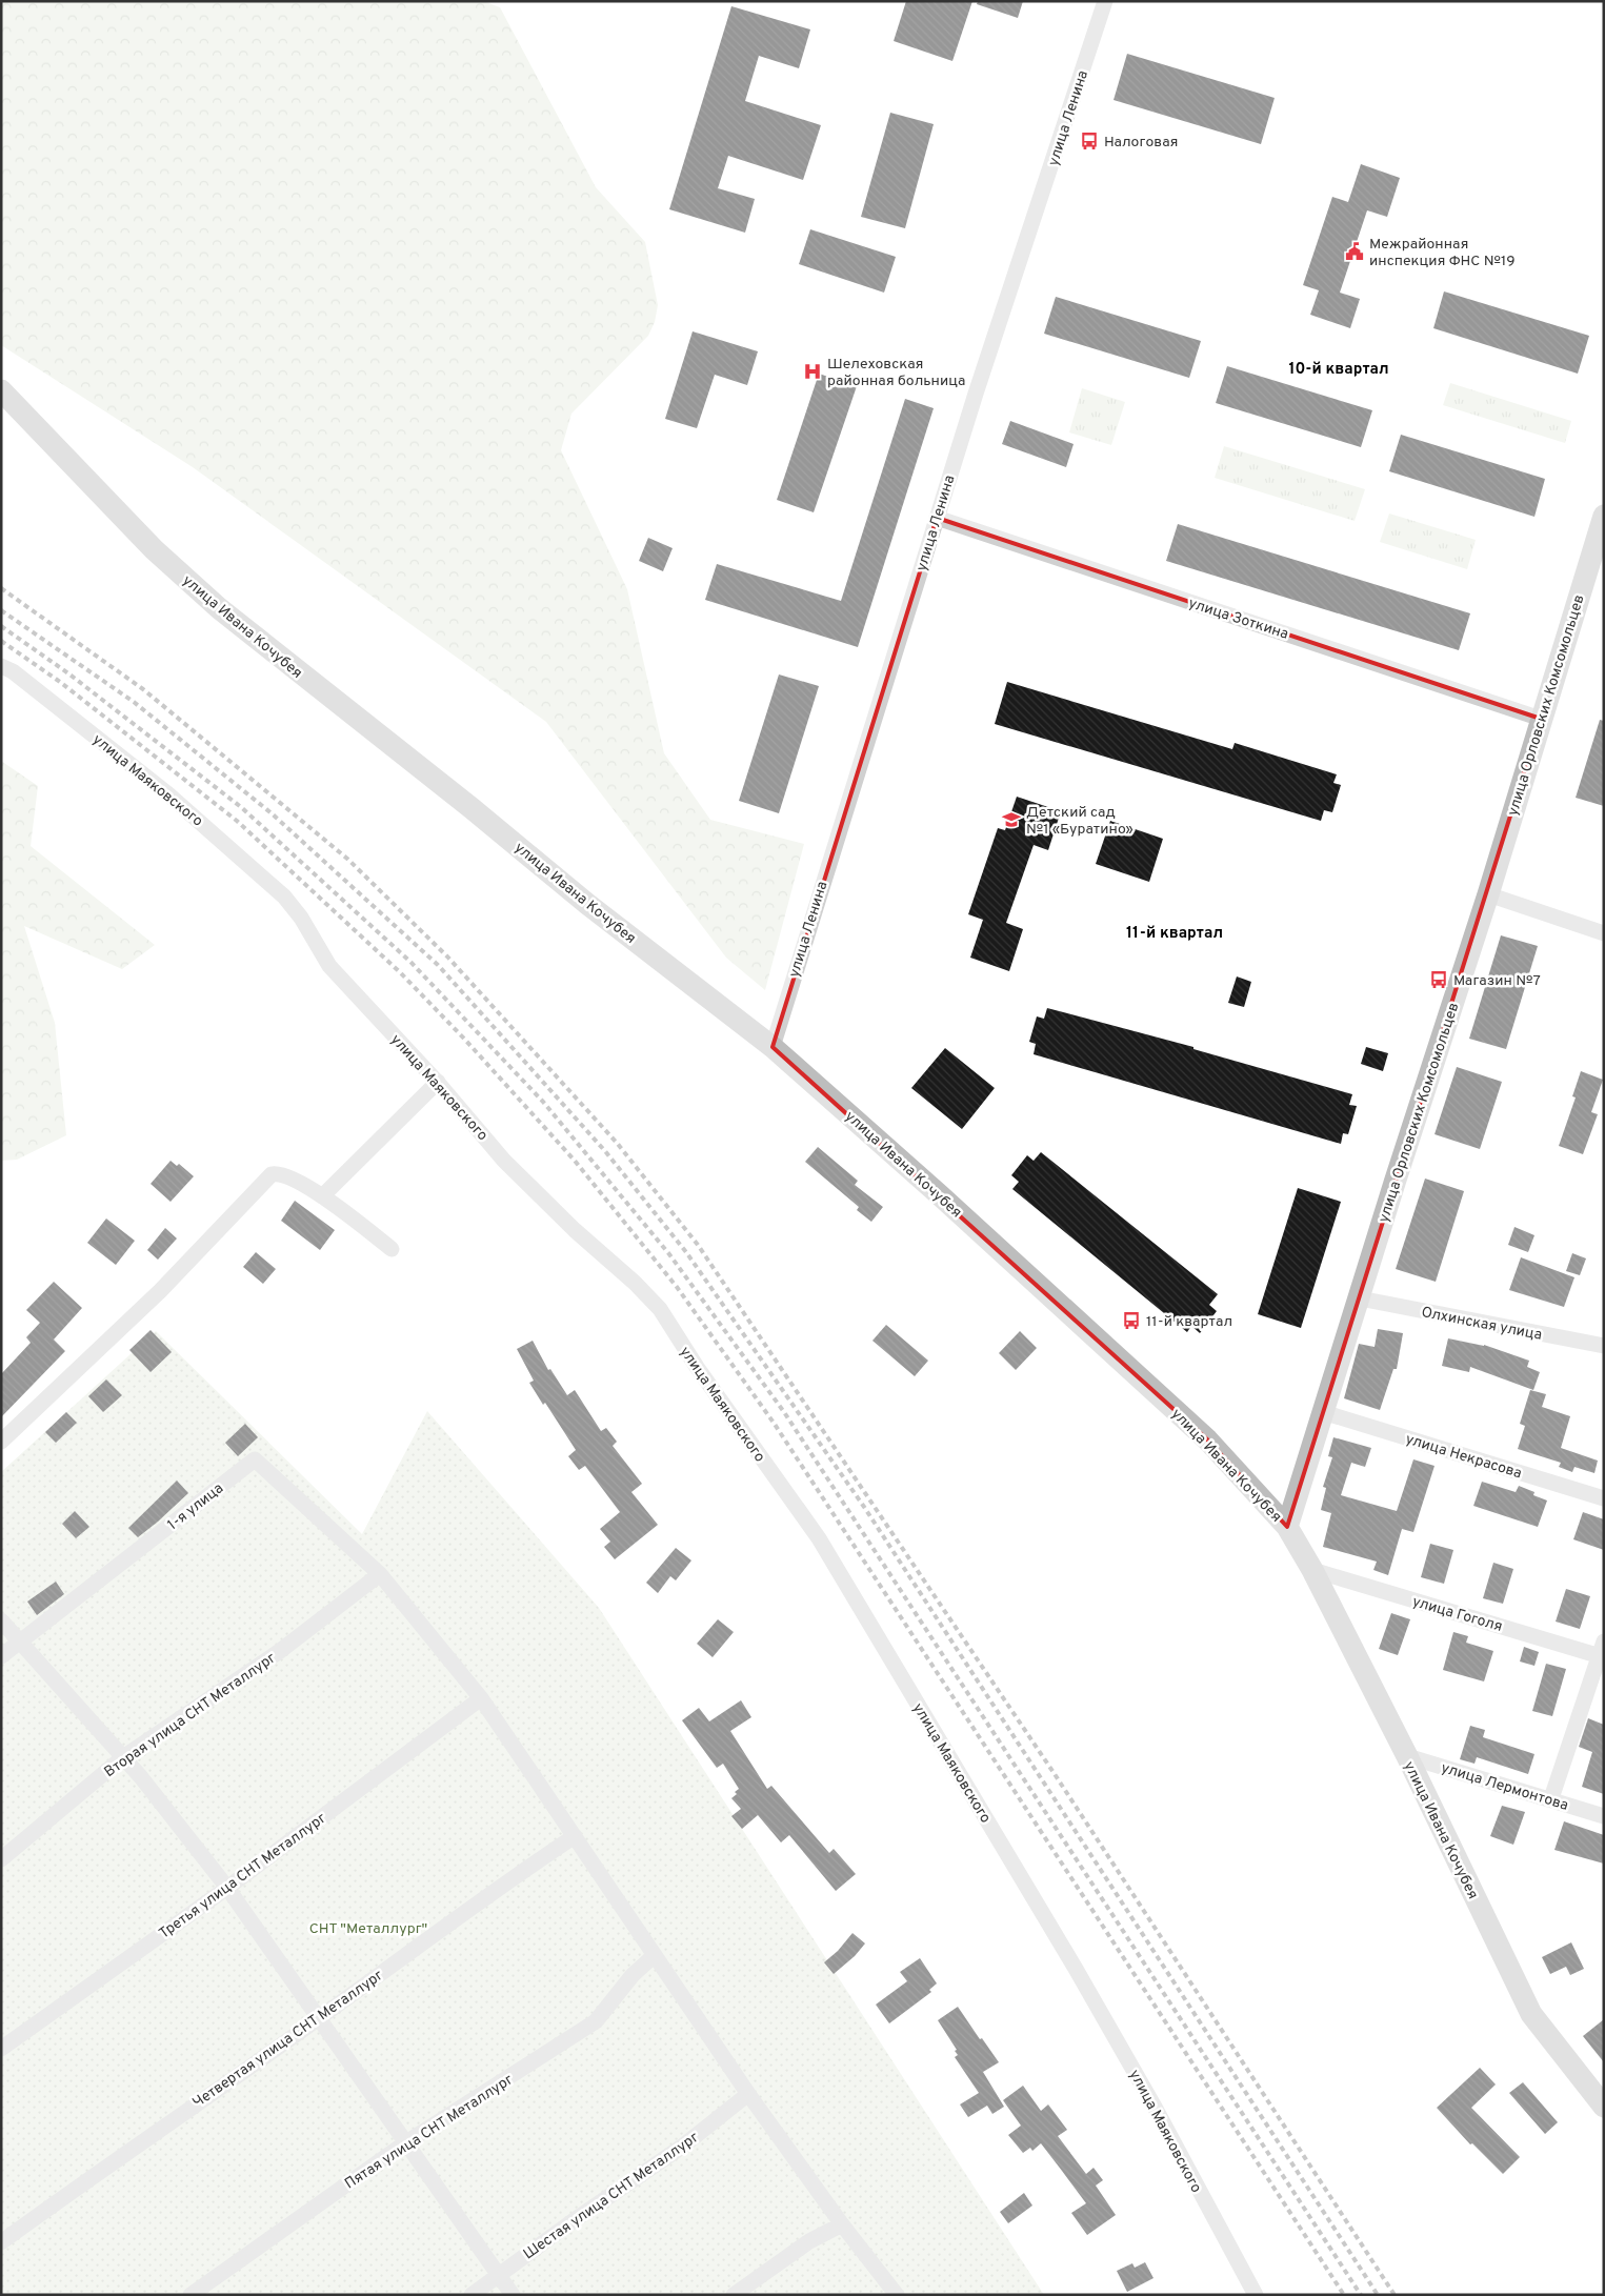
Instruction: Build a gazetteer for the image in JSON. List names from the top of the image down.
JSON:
{
  "streets": {
    "street": [
      "улица Ленина",
      "улица Зоткина",
      "улица Ивана Кочубея",
      "улица Орловских Комсомольцев",
      "улица Маяковского",
      "Олхинская улица",
      "улица Некрасова",
      "1-я улица",
      "улица Гоголя",
      "Вторая улица СНТ Металлург",
      "улица Лермонтова",
      "Третья улица СНТ Металлург",
      "Четвертая улица СНТ Металлург",
      "Пятая улица СНТ Металлург",
      "Шестая улица СНТ Металлург"
    ]
  },
  "crossings": [
    ["улица Ленина", "улица Зоткина"],
    ["улица Ленина", "улица Ивана Кочубея"],
    ["улица Зоткина", "улица Орловских Комсомольцев"],
    ["улица Ивана Кочубея", "улица Орловских Комсомольцев"],
    ["улица Ивана Кочубея", "улица Гоголя"],
    ["улица Ивана Кочубея", "улица Лермонтова"],
    ["улица Орловских Комсомольцев", "Олхинская улица"],
    ["улица Орловских Комсомольцев", "улица Некрасова"],
    ["1-я улица", "Вторая улица СНТ Металлург"]
  ],
  "districts": ["10-й квартал", "11-й квартал"],
  "parks": ["СНТ \"Металлург\""],
  "places": {
    "bus stop": ["Налоговая", "Магазин №7", "11-й квартал"],
    "public building": ["Межрайонная инспекция ФНС №19"],
    "hospital": ["Шелеховская районная больница"],
    "school or university": ["Детский сад №1 «Буратино»"]
  }
}
